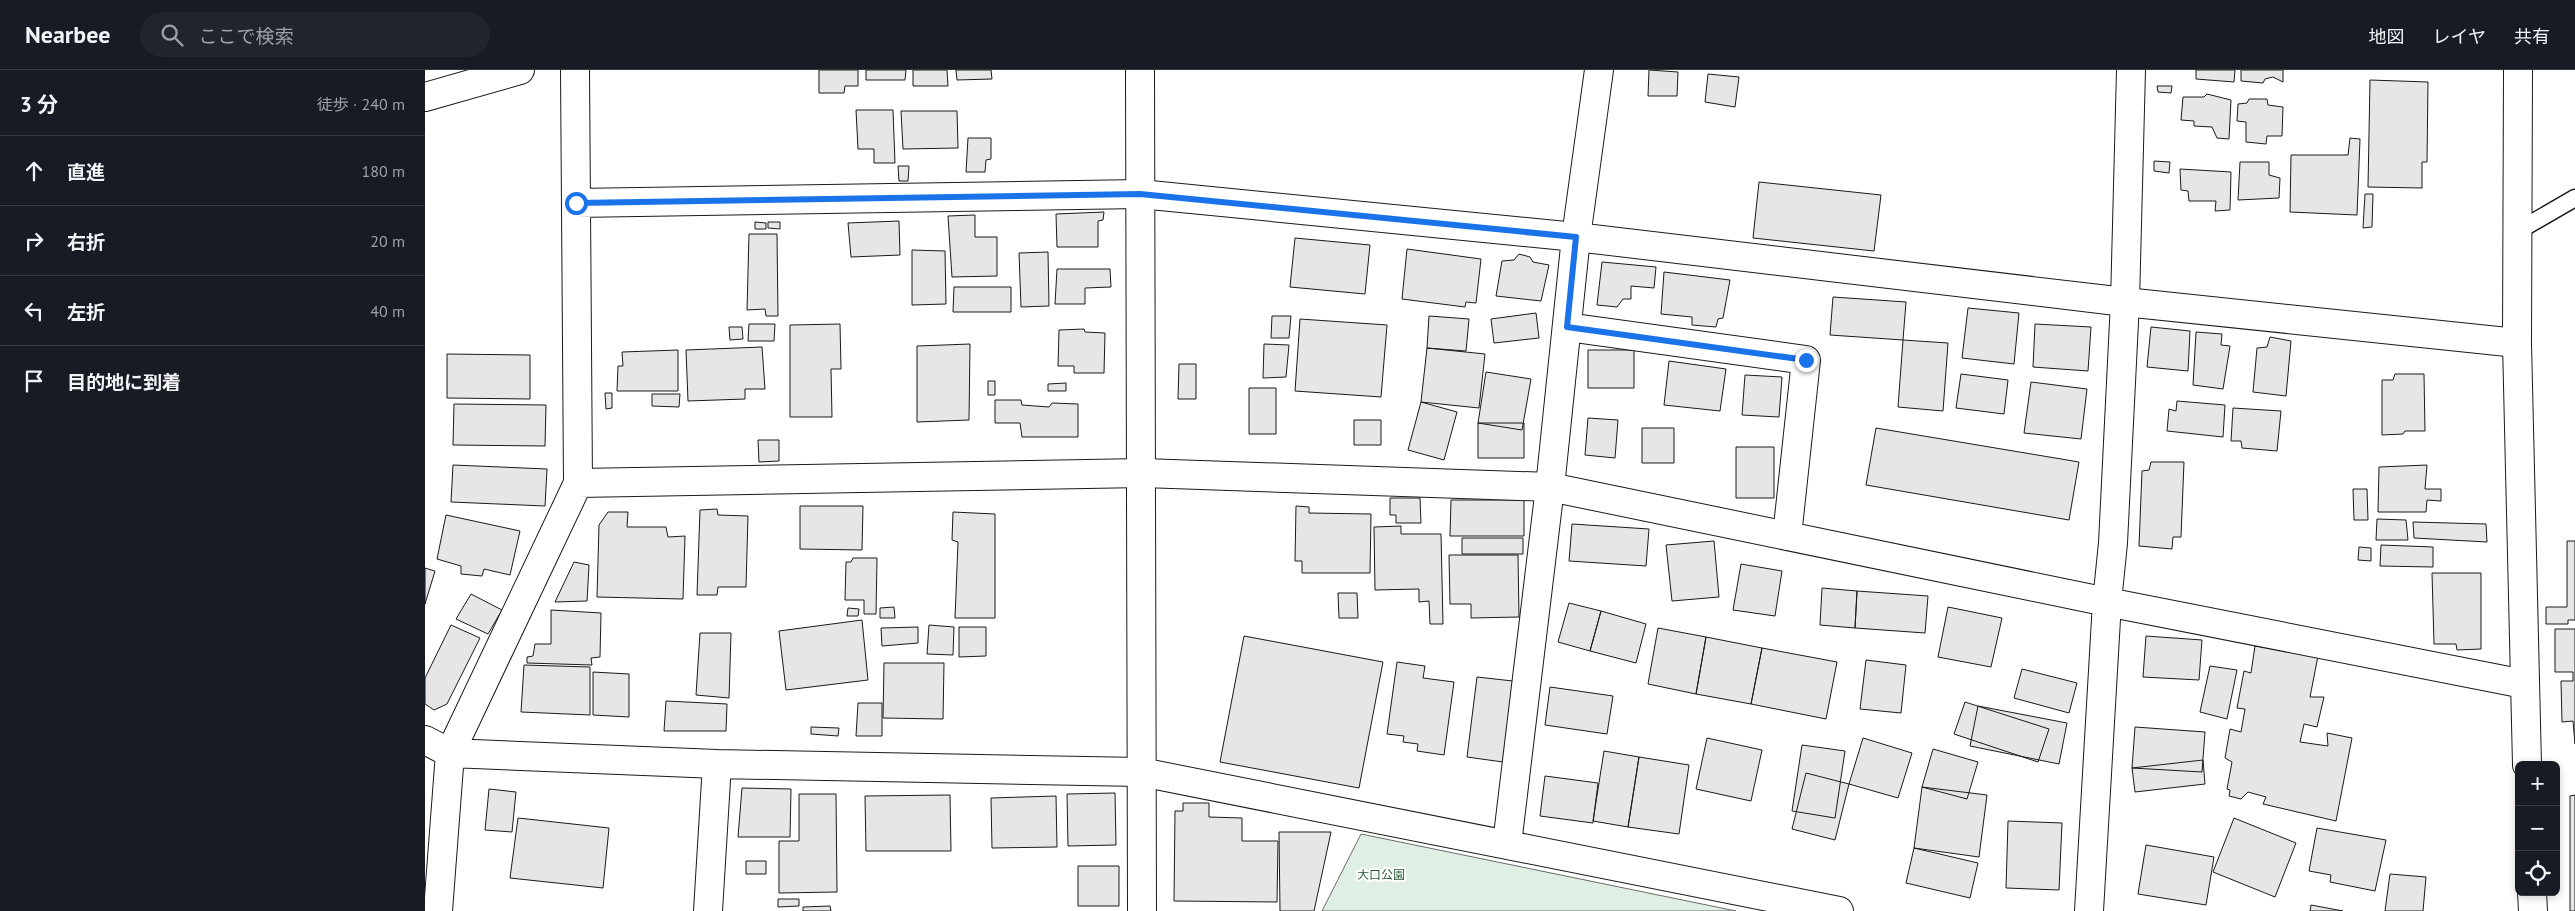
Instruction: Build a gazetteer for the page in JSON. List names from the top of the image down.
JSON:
{
  "parks": ["大口公園"],
  "page": {
    "header": "Nearbee",
    "search": "ここで検索",
    "nav": ["地図", "レイヤ", "共有"],
    "heading": ["3 分", "徒歩 · 240 m"],
    "list": [
      ["直進", "180 m"],
      ["右折", "20 m"],
      ["左折", "40 m"],
      "目的地に到着"
    ],
    "map_buttons": ["+", "−"]
  }
}
